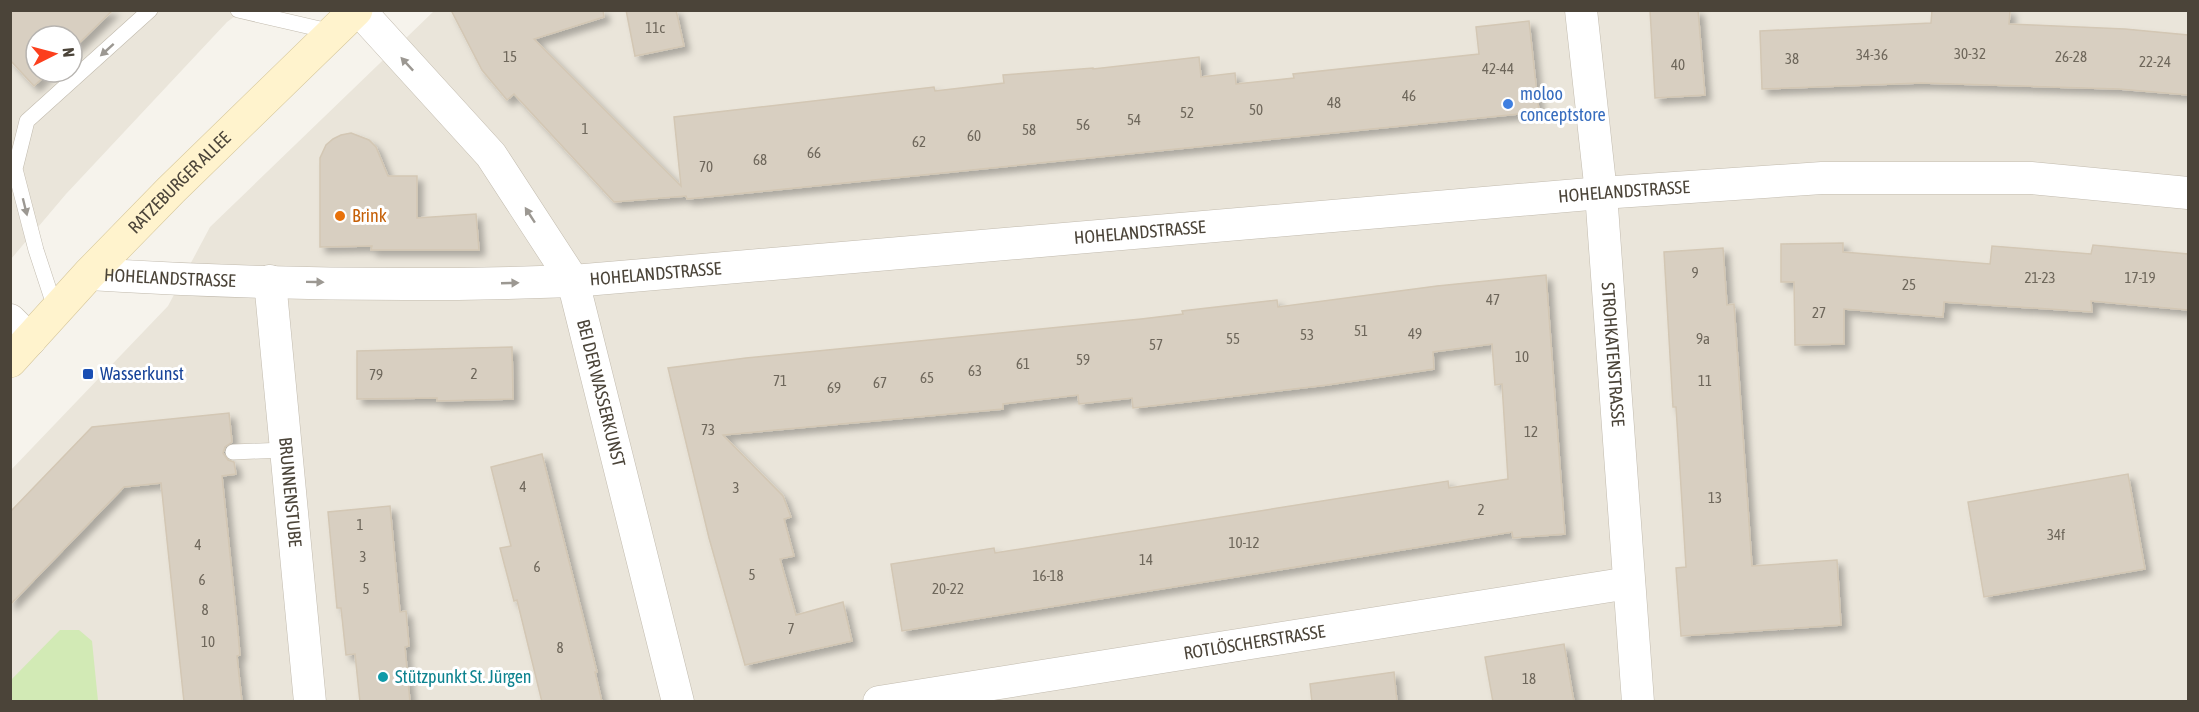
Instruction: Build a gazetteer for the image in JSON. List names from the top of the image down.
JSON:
{
  "streets": {
    "main road": ["RATZEBURGER ALLEE"],
    "street": [
      "HOHELANDSTRASSE",
      "STROHKATENSTRASSE",
      "BEI DER WASSERKUNST",
      "BRUNNENSTUBE",
      "ROTLÖSCHERSTRASSE"
    ]
  },
  "crossings": [
    ["RATZEBURGER ALLEE", "HOHELANDSTRASSE"],
    ["RATZEBURGER ALLEE", "BEI DER WASSERKUNST"],
    ["HOHELANDSTRASSE", "STROHKATENSTRASSE"],
    ["HOHELANDSTRASSE", "BEI DER WASSERKUNST"],
    ["HOHELANDSTRASSE", "BRUNNENSTUBE"],
    ["STROHKATENSTRASSE", "ROTLÖSCHERSTRASSE"]
  ],
  "one_way": ["BEI DER WASSERKUNST"],
  "places": {
    "other": ["moloo conceptstore", "Brink", "Stützpunkt St. Jürgen"],
    "transit": ["Wasserkunst"]
  },
  "house_numbers": [
    "11c",
    "30-32",
    "34-36",
    "15",
    "26-28",
    "38",
    "22-24",
    "40",
    "42-44",
    "46",
    "48",
    "50",
    "52",
    "54",
    "56",
    "1",
    "58",
    "60",
    "62",
    "66",
    "68",
    "70",
    "9",
    "21-23",
    "17-19",
    "25",
    "47",
    "27",
    "51",
    "49",
    "53",
    "55",
    "9a",
    "57",
    "10",
    "59",
    "61",
    "63",
    "2",
    "79",
    "65",
    "71",
    "11",
    "67",
    "69",
    "73",
    "12",
    "4",
    "3",
    "13",
    "2",
    "1",
    "34f",
    "10-12",
    "4",
    "3",
    "14",
    "6",
    "5",
    "16-18",
    "6",
    "5",
    "20-22",
    "8",
    "7",
    "10",
    "8",
    "18"
  ],
  "north": "right"
}
